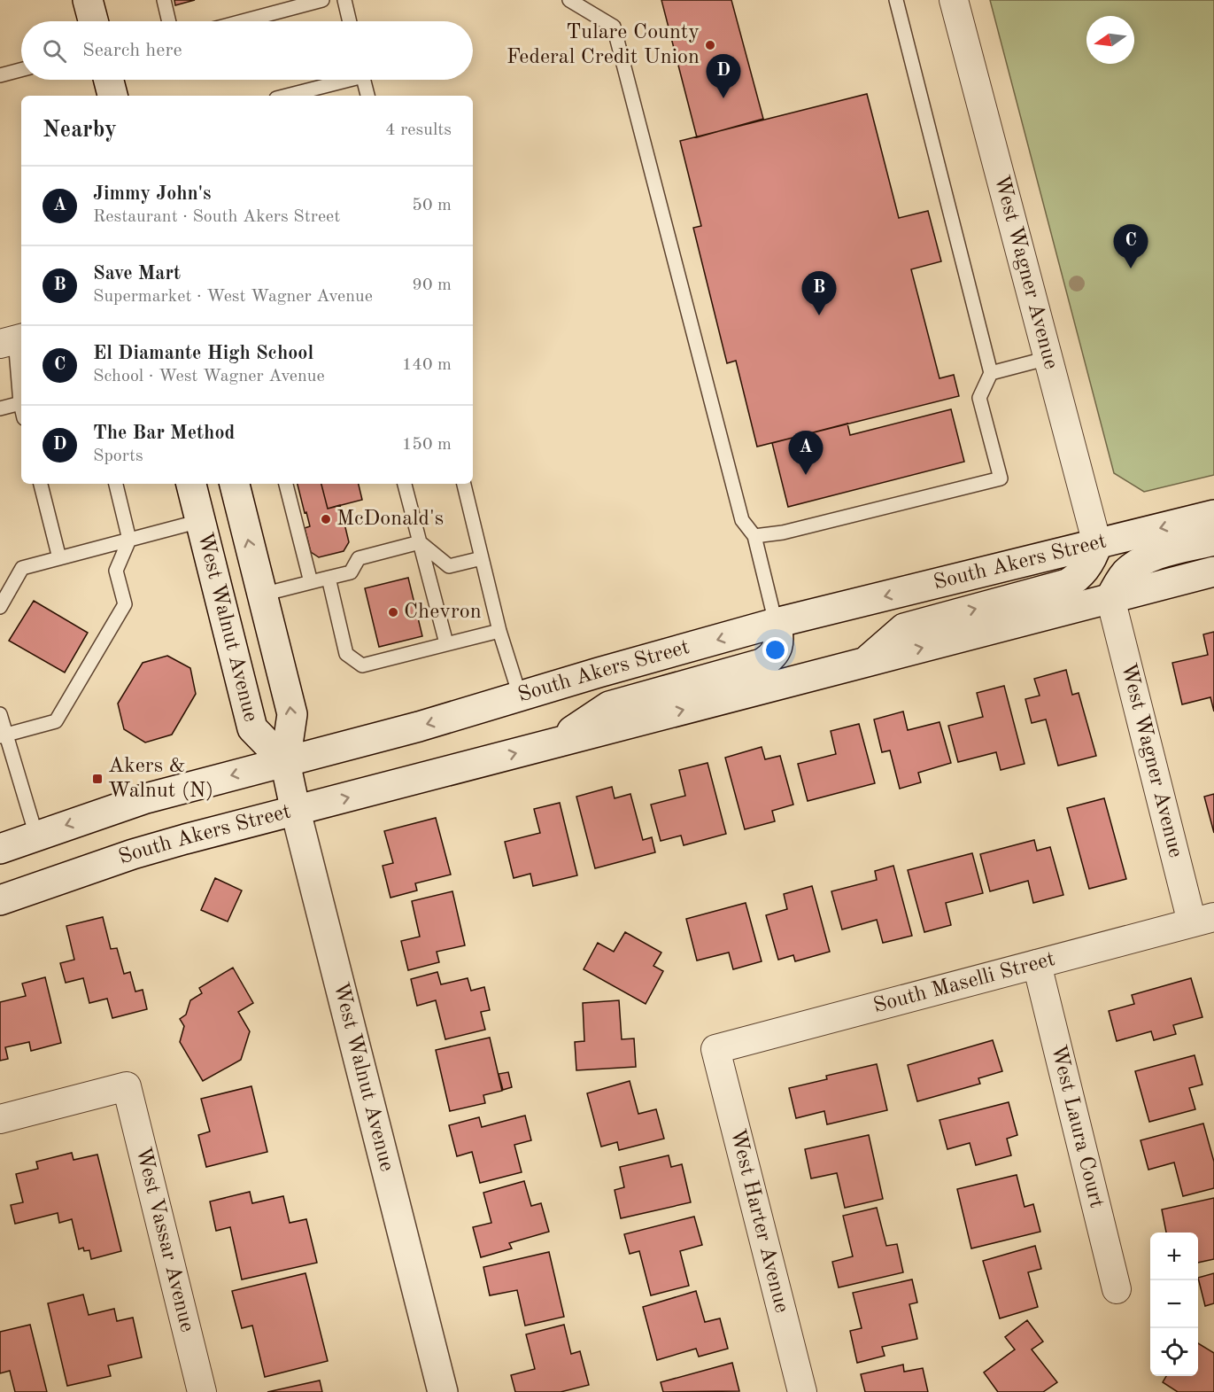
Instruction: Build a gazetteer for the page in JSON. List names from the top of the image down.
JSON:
{
  "streets": {
    "main road": ["South Akers Street", "West Walnut Avenue"],
    "street": [
      "West Wagner Avenue",
      "South Maselli Street",
      "West Laura Court",
      "West Harter Avenue",
      "West Vassar Avenue"
    ]
  },
  "crossings": [
    ["West Wagner Avenue", "South Akers Street"],
    ["West Wagner Avenue", "South Maselli Street"],
    ["South Akers Street", "West Walnut Avenue"],
    ["South Maselli Street", "West Laura Court"],
    ["South Maselli Street", "West Harter Avenue"]
  ],
  "places": {
    "other": ["Tulare County Federal Credit Union", "McDonald's", "Chevron"],
    "transit": ["Akers & Walnut (N)"]
  },
  "north": "left",
  "page": {
    "search": "Search here",
    "pins": [
      "D",
      "C",
      "B",
      "A"
    ],
    "heading": ["Nearby", "4 results"],
    "list": [
      {
        "mark": "A",
        "name": "Jimmy John's",
        "note": "Restaurant · South Akers Street",
        "value": "50 m"
      },
      {
        "mark": "B",
        "name": "Save Mart",
        "note": "Supermarket · West Wagner Avenue",
        "value": "90 m"
      },
      {
        "mark": "C",
        "name": "El Diamante High School",
        "note": "School · West Wagner Avenue",
        "value": "140 m"
      },
      {
        "mark": "D",
        "name": "The Bar Method",
        "note": "Sports",
        "value": "150 m"
      }
    ],
    "map_buttons": ["+", "−"]
  }
}
